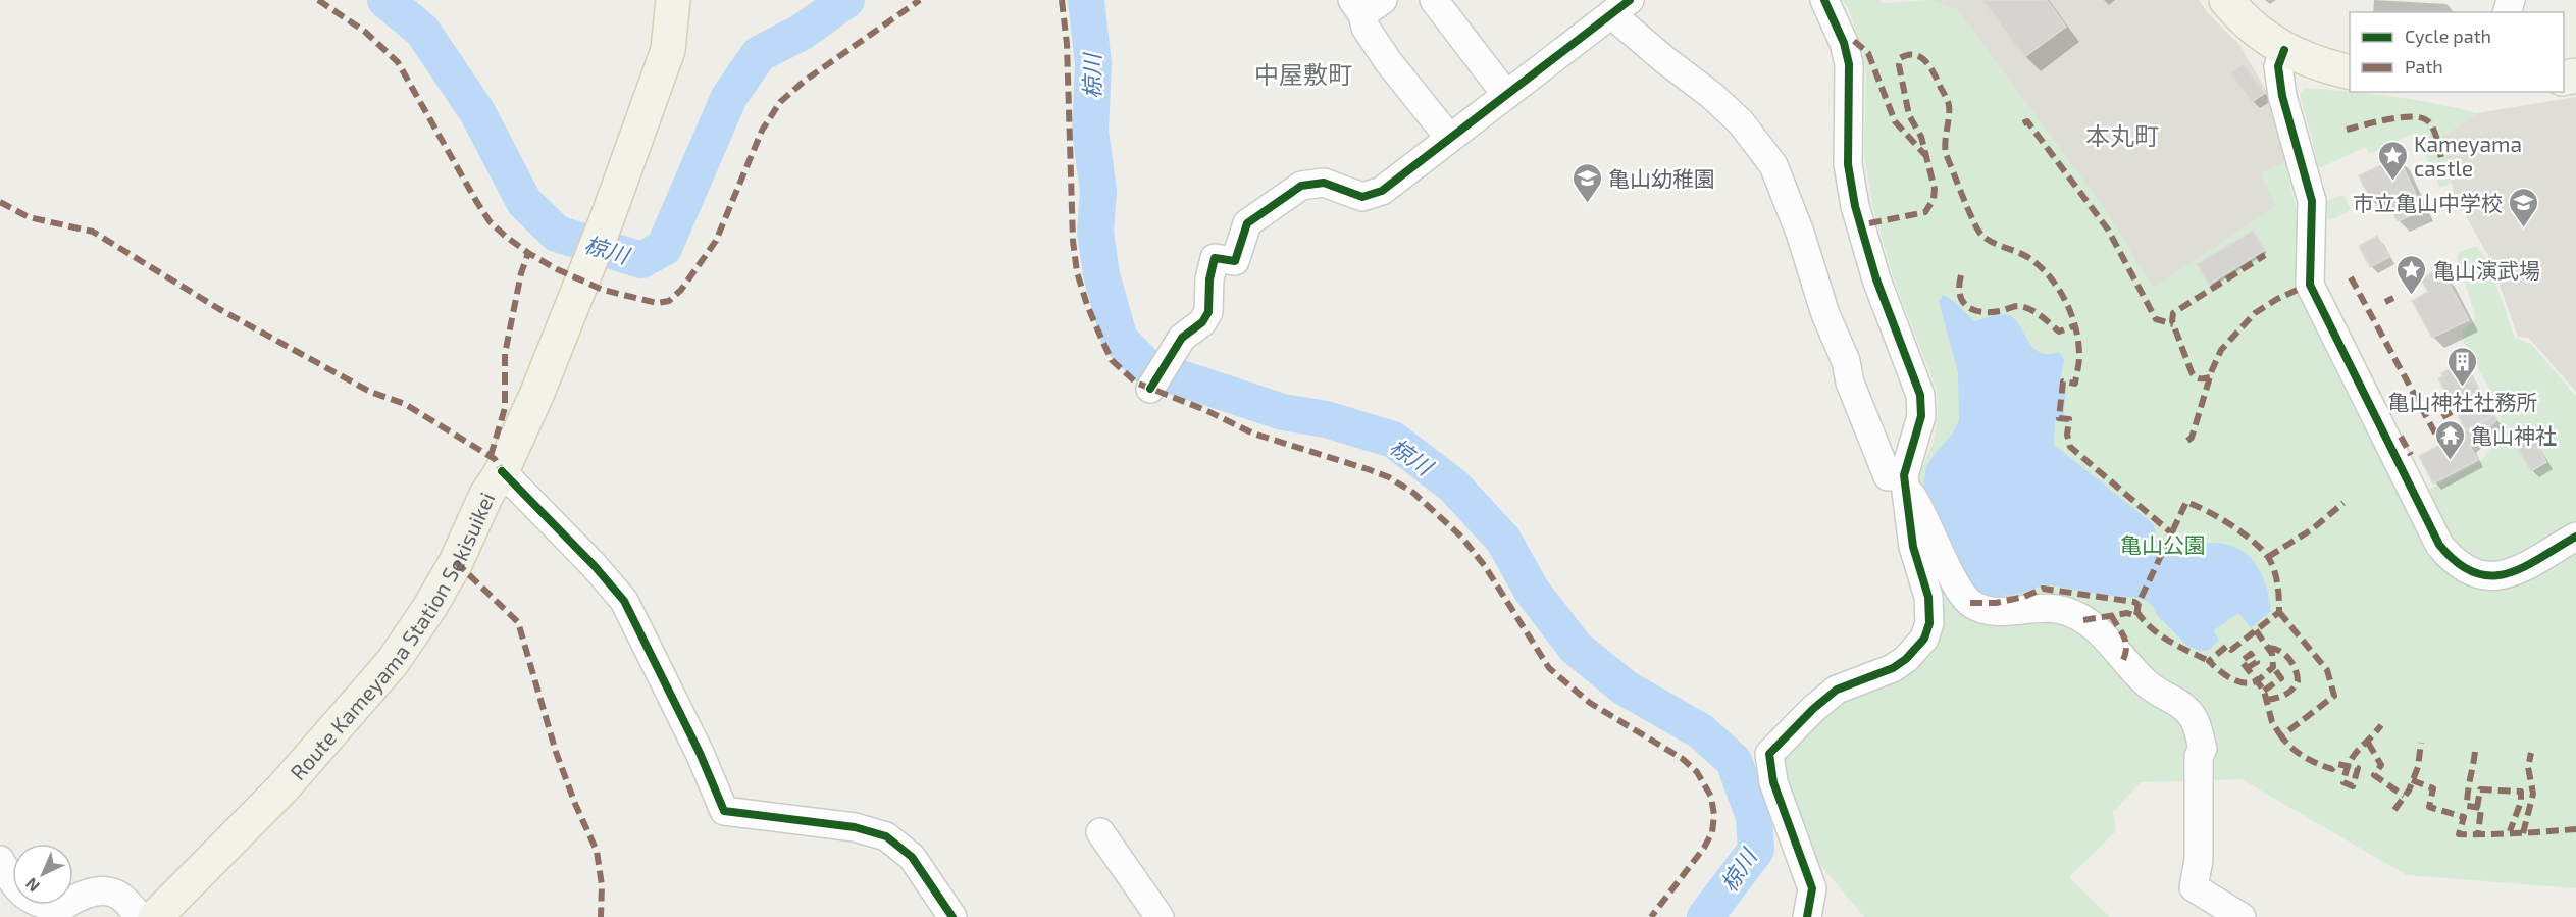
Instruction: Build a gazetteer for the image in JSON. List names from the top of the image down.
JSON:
{
  "streets": {
    "main road": ["Route Kameyama Station Sekisuikei"]
  },
  "districts": ["中屋敷町", "本丸町"],
  "water": ["椋川"],
  "parks": ["亀山公園"],
  "places": {
    "place": ["Kameyama castle", "亀山演武場"],
    "school or university": ["亀山幼稚園", "市立亀山中学校"],
    "building": ["亀山神社社務所"],
    "temple": ["亀山神社"]
  },
  "legend": ["Cycle path", "Path"],
  "north": "bottom left"
}
